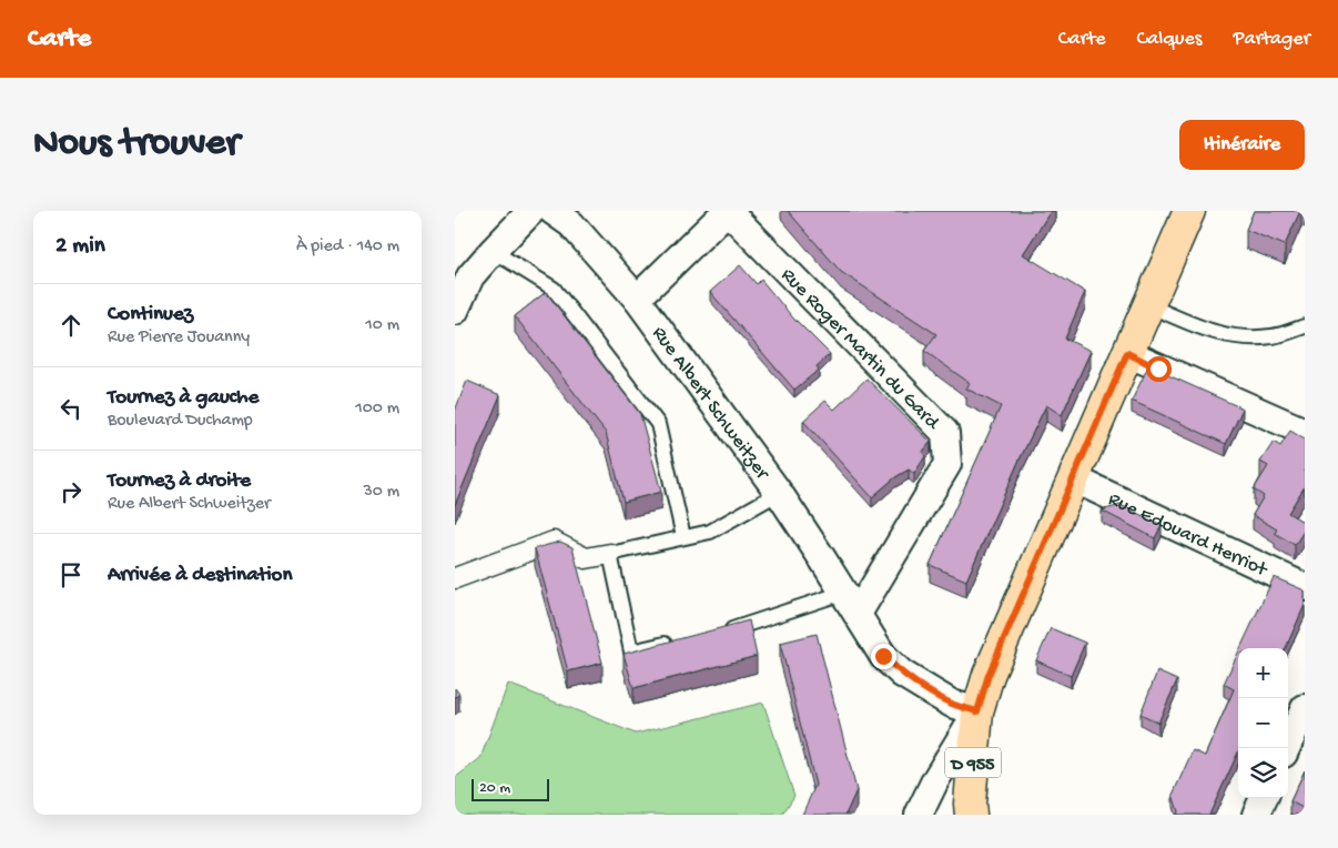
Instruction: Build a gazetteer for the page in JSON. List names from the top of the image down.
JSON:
{
  "streets": {
    "main road": ["D 955"],
    "street": ["Rue Roger Martin du Gard", "Rue Albert Schweitzer", "Rue Edouard Herriot"]
  },
  "crossings": [
    ["Rue Roger Martin du Gard", "Rue Albert Schweitzer"],
    ["Rue Albert Schweitzer", "D 955"],
    ["Rue Edouard Herriot", "D 955"]
  ],
  "scale_bar": "20 m",
  "page": {
    "header": "Carte",
    "nav": ["Carte", "Calques", "Partager"],
    "buttons": "Itinéraire",
    "title": "Nous trouver",
    "heading": ["2 min", "À pied · 140 m"],
    "list": [
      ["Continuez", "Rue Pierre Jouanny", "10 m"],
      ["Tournez à gauche", "Boulevard Duchamp", "100 m"],
      ["Tournez à droite", "Rue Albert Schweitzer", "30 m"],
      "Arrivée à destination"
    ],
    "map_buttons": ["+", "−"],
    "scale": "20 m"
  }
}
